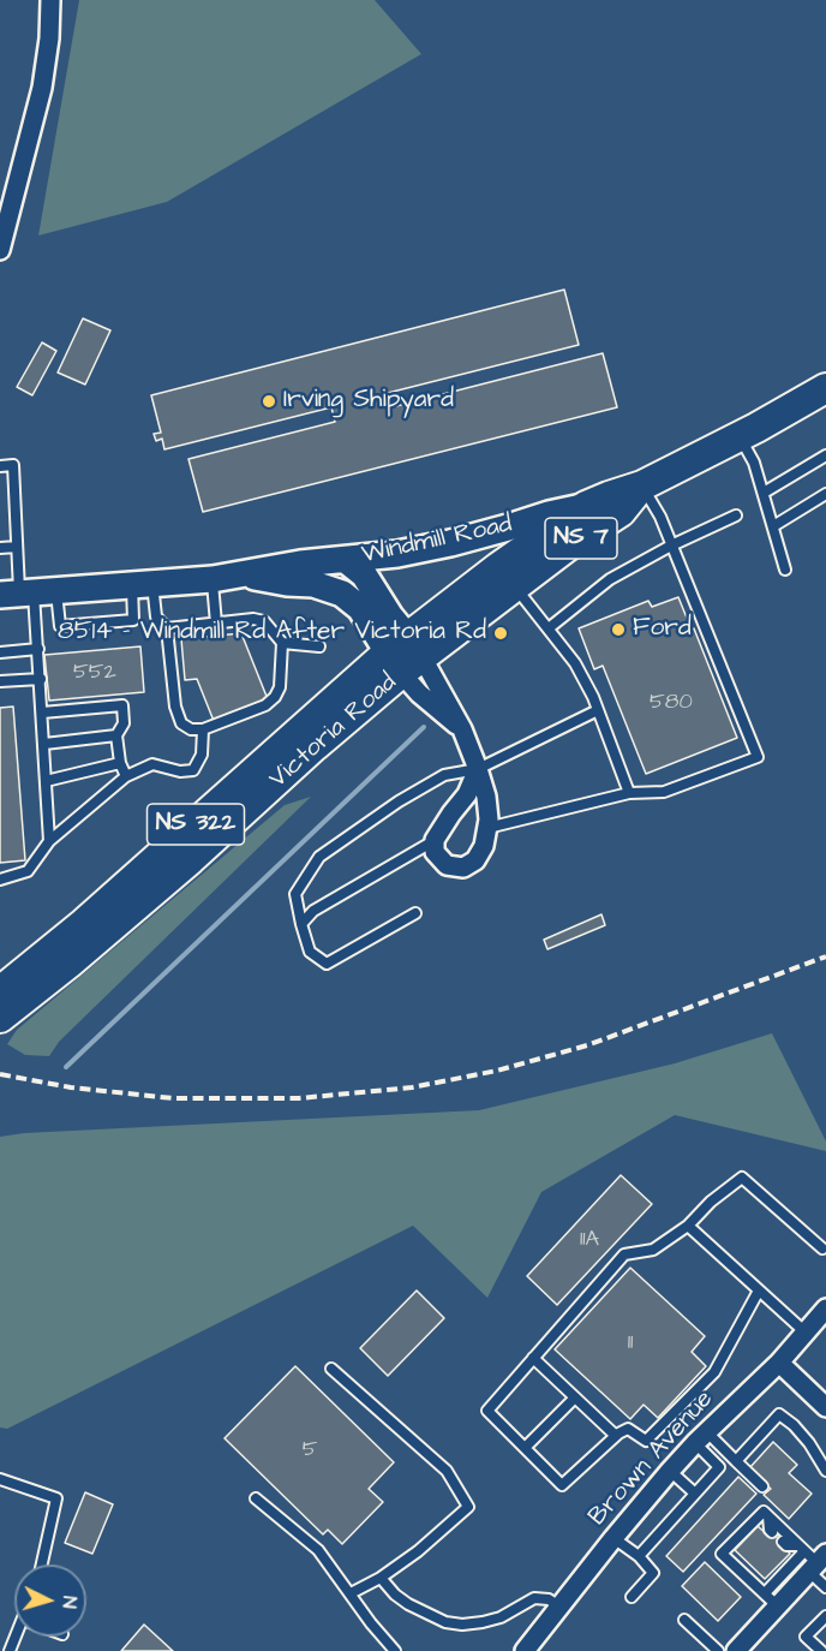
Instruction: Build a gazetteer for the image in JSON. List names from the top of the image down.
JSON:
{
  "streets": {
    "main road": [
      "NS 7",
      "Windmill Road",
      "Victoria Road",
      "NS 322"
    ],
    "street": ["Brown Avenue"]
  },
  "crossings": [
    ["Windmill Road", "Victoria Road"]
  ],
  "places": ["Irving Shipyard", "Ford", "8514 - Windmill Rd After Victoria Rd"],
  "house_numbers": [
    "552",
    "580",
    "11A",
    "11",
    "5"
  ],
  "north": "right"
}
